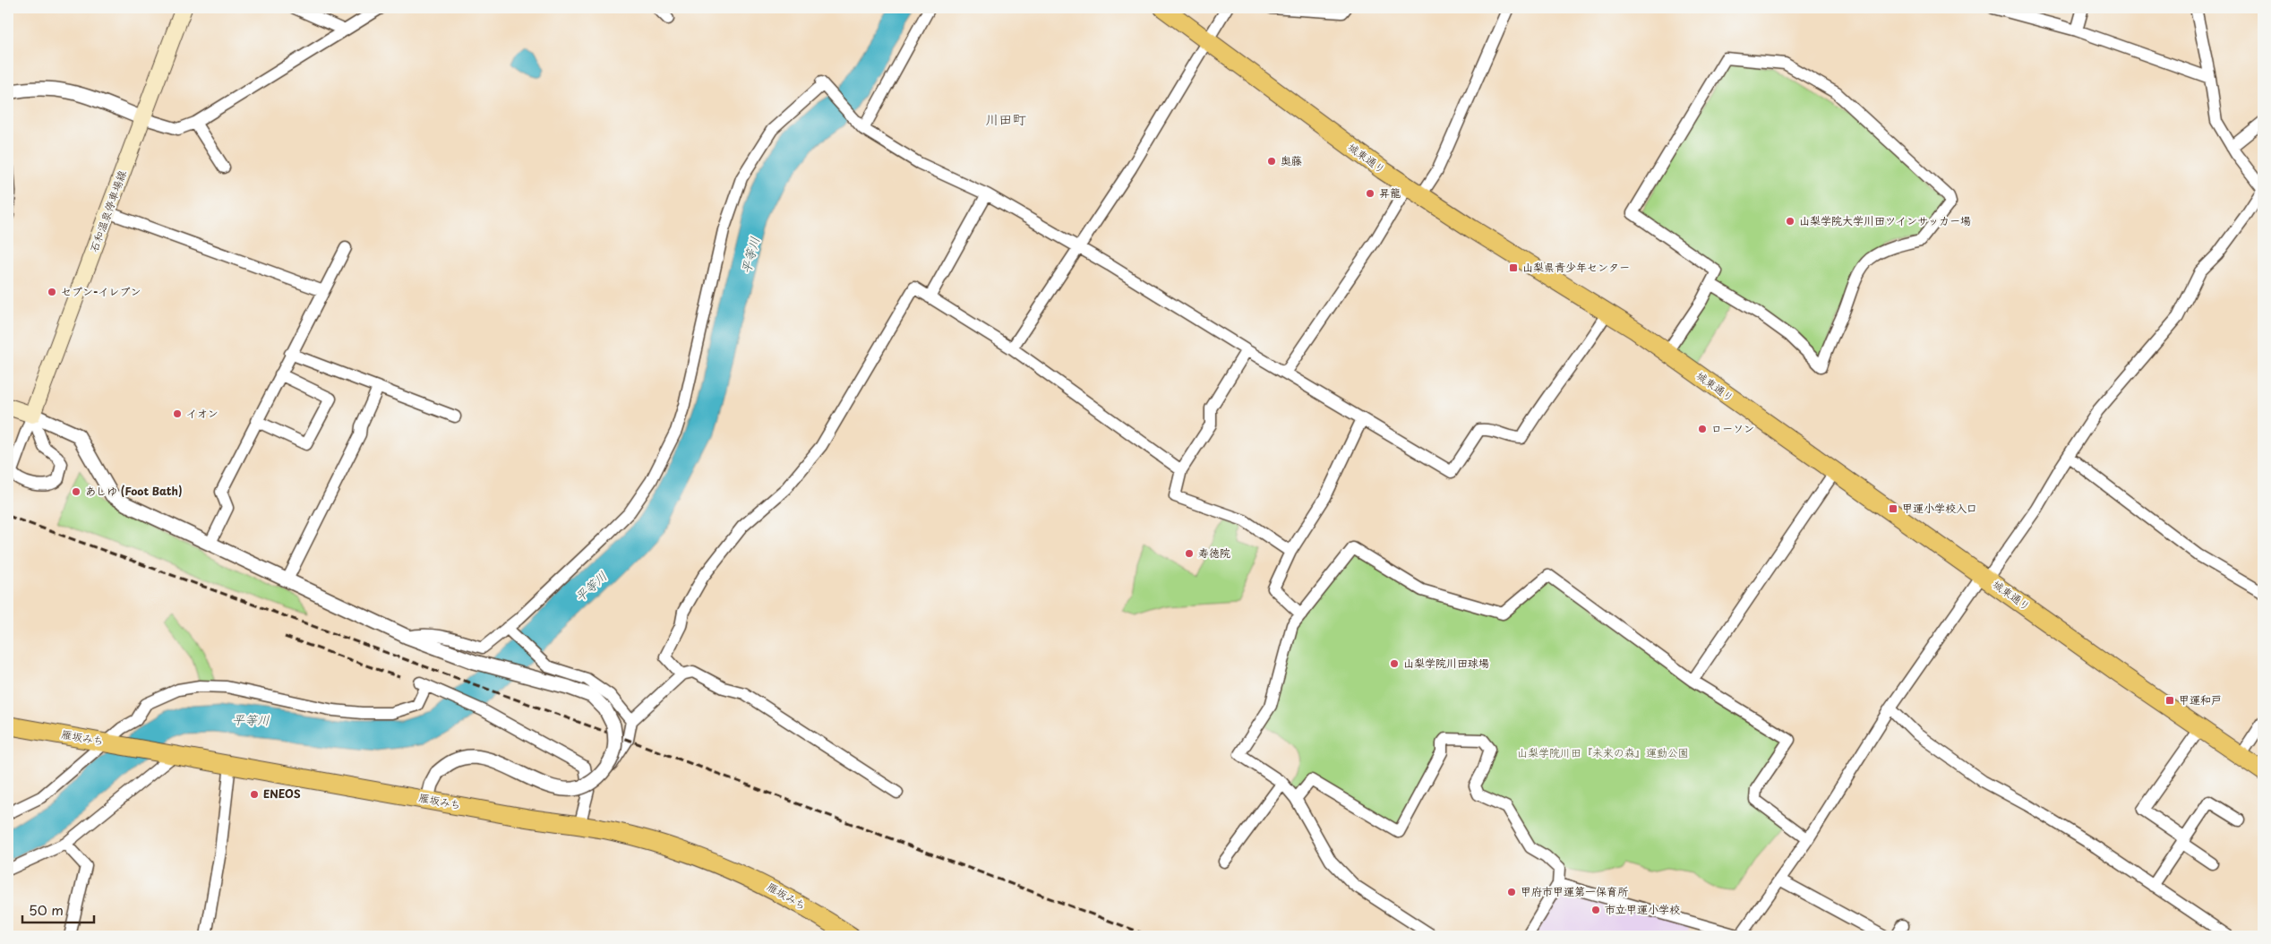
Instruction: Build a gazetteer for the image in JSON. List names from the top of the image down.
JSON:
{
  "streets": {
    "highway": ["城東通り", "雁坂みち"],
    "main road": ["石和温泉停車場線"]
  },
  "districts": ["川田町"],
  "water": ["平等川"],
  "parks": ["山梨学院川田『未来の森』運動公園"],
  "places": {
    "other": [
      "奥藤",
      "昇龍",
      "山梨学院大学川田ツインサッカー場",
      "セブン-イレブン",
      "イオン",
      "ローソン",
      "あしゆ (Foot Bath)",
      "寿徳院",
      "山梨学院川田球場",
      "ENEOS",
      "甲府市甲運第一保育所",
      "市立甲運小学校"
    ],
    "transit": ["山梨県青少年センター", "甲運小学校入口", "甲運和戸"]
  },
  "scale_bar": "50 m"
}
